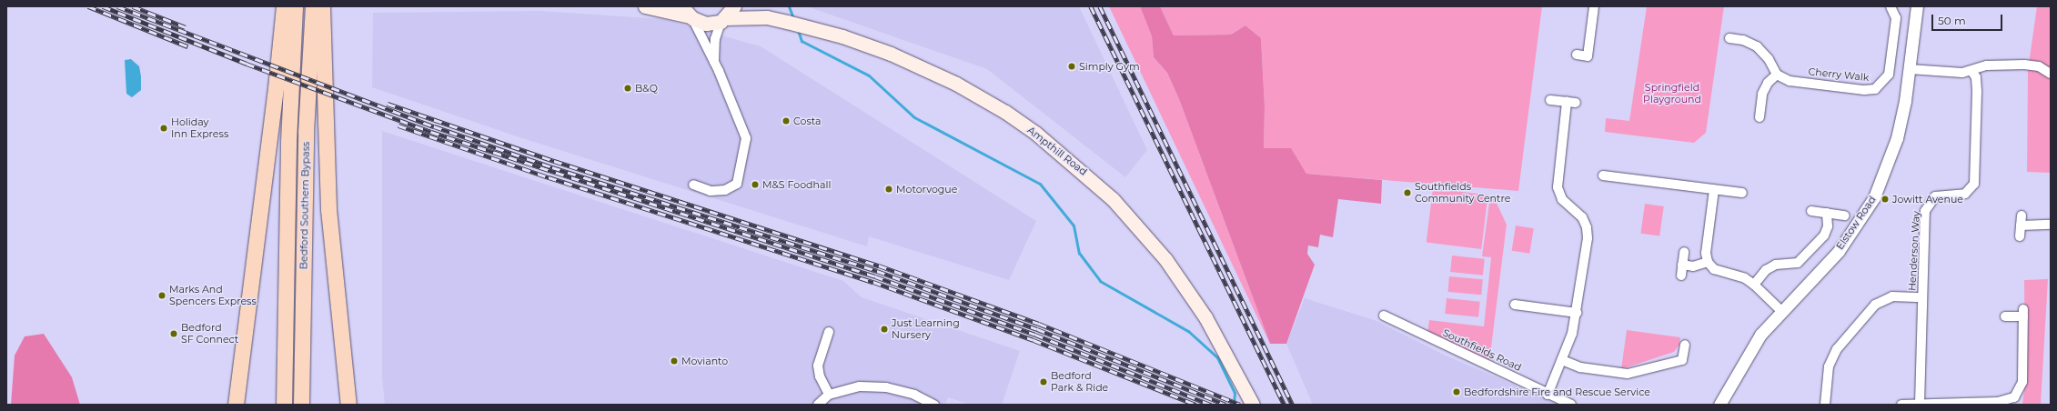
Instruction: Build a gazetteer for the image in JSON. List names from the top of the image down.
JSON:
{
  "streets": {
    "highway": ["Bedford Southern Bypass"],
    "main road": ["Ampthill Road"],
    "street": [
      "Cherry Walk",
      "Elstow Road",
      "Henderson Way",
      "Southfields Road"
    ]
  },
  "parks": ["Springfield Playground"],
  "places": [
    "Simply Gym",
    "B&Q",
    "Costa",
    "Holiday Inn Express",
    "M&S Foodhall",
    "Motorvogue",
    "Southfields Community Centre",
    "Jowitt Avenue",
    "Marks And Spencers Express",
    "Just Learning Nursery",
    "Bedford SF Connect",
    "Movianto",
    "Bedford Park & Ride",
    "Bedfordshire Fire and Rescue Service"
  ],
  "scale_bar": "50 m"
}
